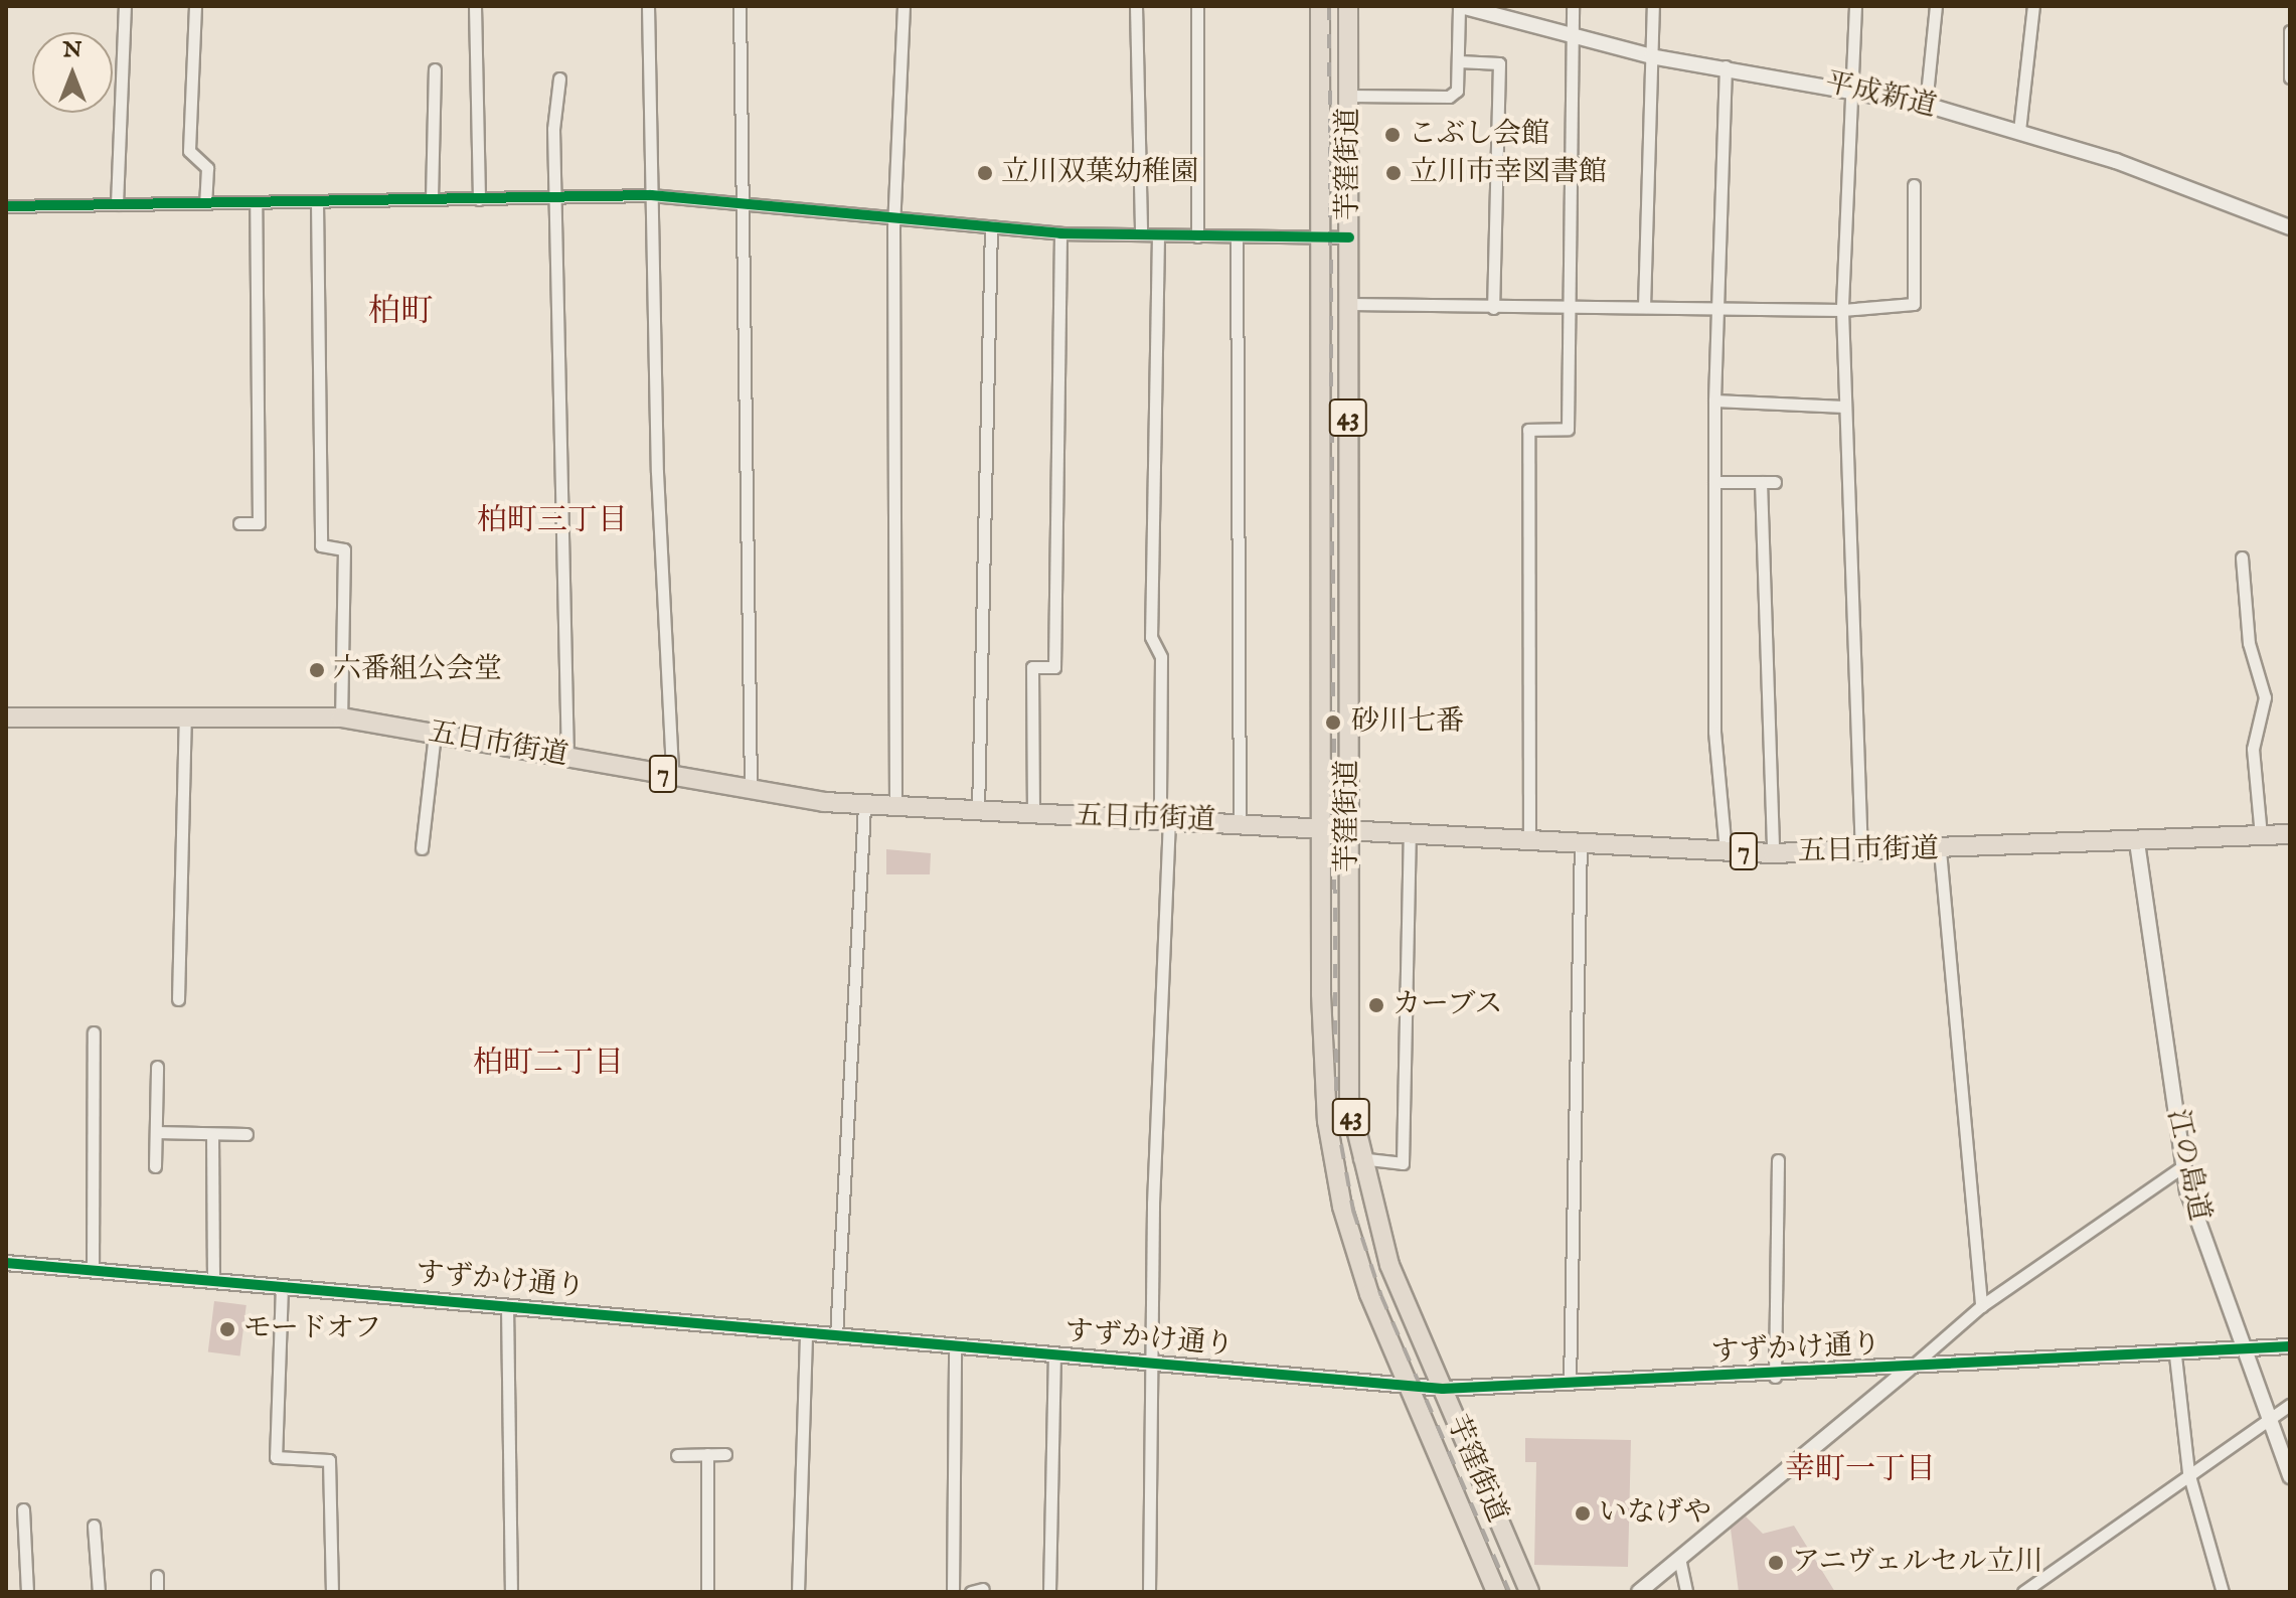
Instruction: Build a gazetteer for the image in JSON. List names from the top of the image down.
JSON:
{
  "streets": {
    "main road": [
      "芋窪街道",
      "43",
      "五日市街道",
      "7"
    ],
    "street": ["平成新道", "江の島道", "すずかけ通り"]
  },
  "crossings": [
    ["芋窪街道", "五日市街道"],
    ["芋窪街道", "すずかけ通り"],
    ["五日市街道", "江の島道"],
    ["江の島道", "すずかけ通り"]
  ],
  "districts": [
    "柏町",
    "柏町三丁目",
    "柏町二丁目",
    "幸町一丁目"
  ],
  "places": [
    "こぶし会館",
    "立川双葉幼稚園",
    "立川市幸図書館",
    "六番組公会堂",
    "砂川七番",
    "カーブス",
    "モードオフ",
    "いなげや",
    "アニヴェルセル立川"
  ],
  "north": "top"
}
